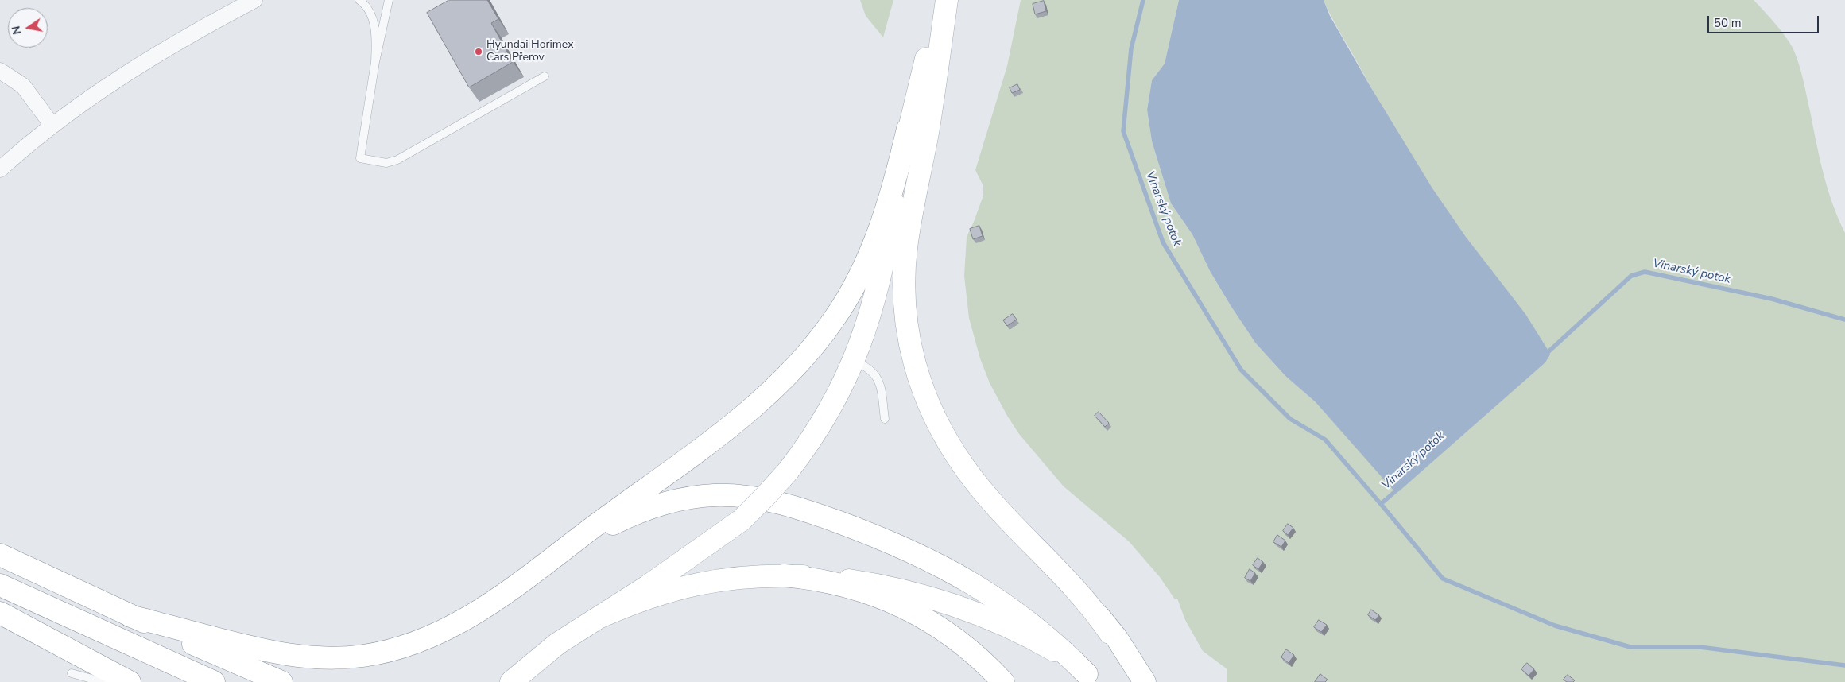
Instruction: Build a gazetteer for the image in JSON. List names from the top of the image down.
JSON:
{
  "water": ["Vinarský potok"],
  "places": ["Hyundai Horimex Cars Přerov"],
  "scale_bar": "50 m",
  "north": "left"
}
